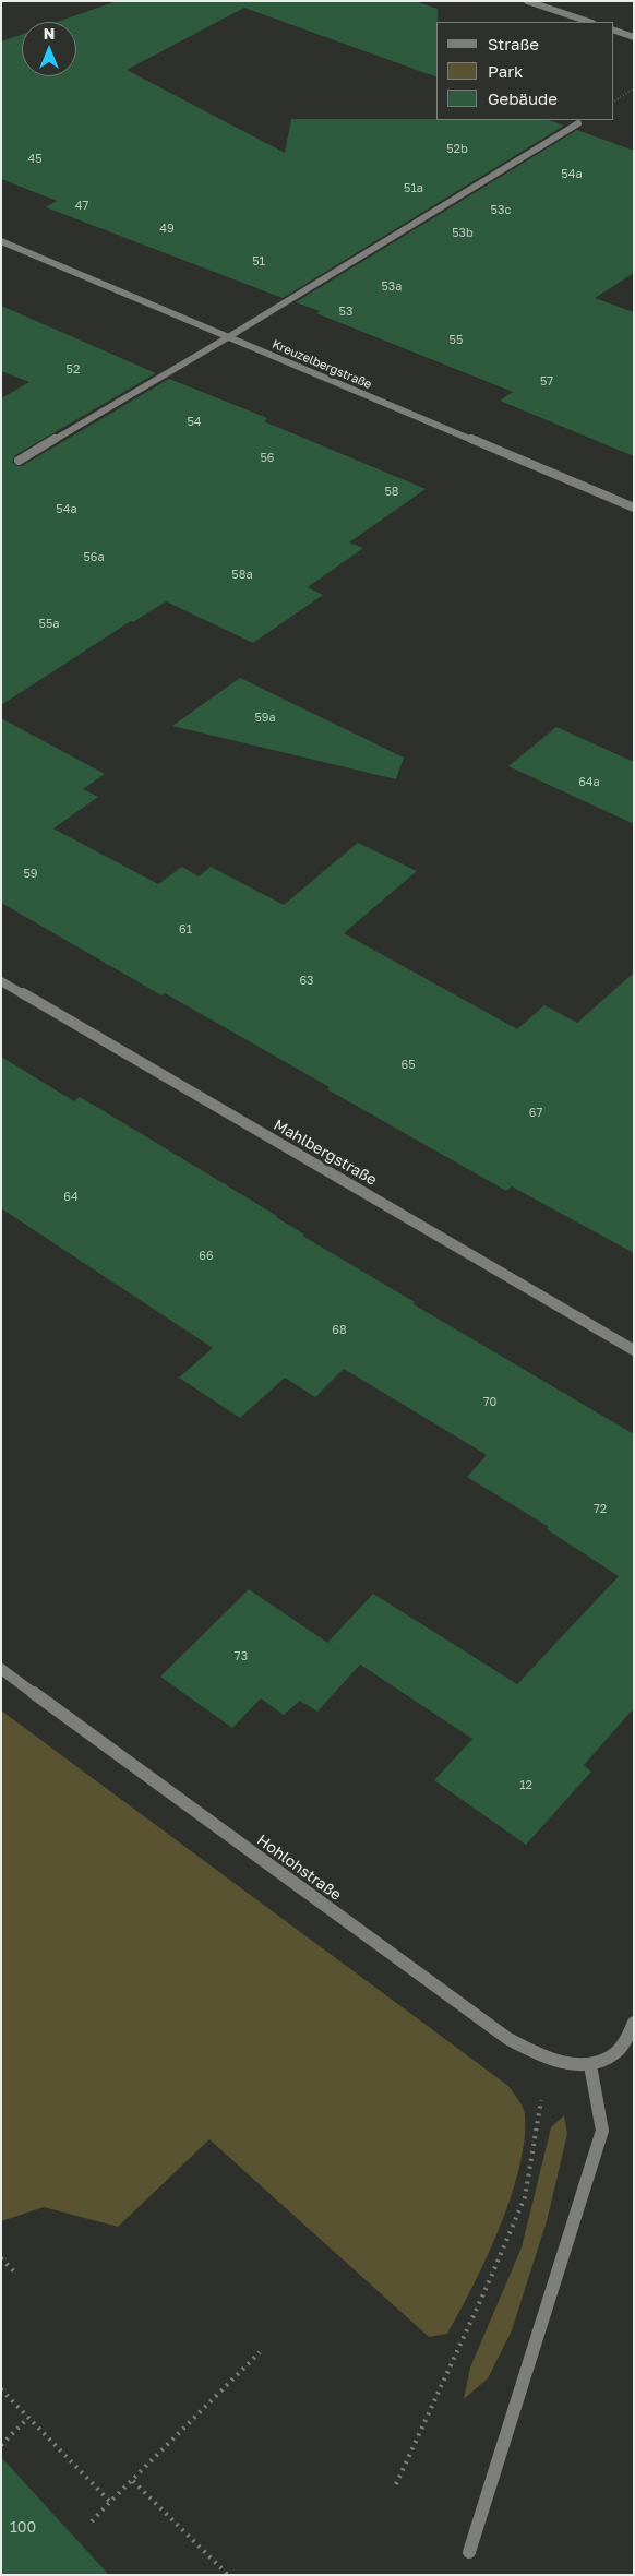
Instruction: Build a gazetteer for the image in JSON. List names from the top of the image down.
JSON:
{
  "streets": {
    "street": ["Kreuzelbergstraße", "Mahlbergstraße", "Hohlohstraße"]
  },
  "house_numbers": [
    "52b",
    "45",
    "54a",
    "51a",
    "47",
    "53c",
    "49",
    "53b",
    "51",
    "53a",
    "53",
    "55",
    "52",
    "57",
    "54",
    "56",
    "58",
    "54a",
    "56a",
    "58a",
    "55a",
    "59a",
    "64a",
    "59",
    "61",
    "63",
    "65",
    "67",
    "64",
    "66",
    "68",
    "70",
    "72",
    "73",
    "12",
    "100"
  ],
  "legend": ["Straße", "Park", "Gebäude"],
  "north": "top"
}
